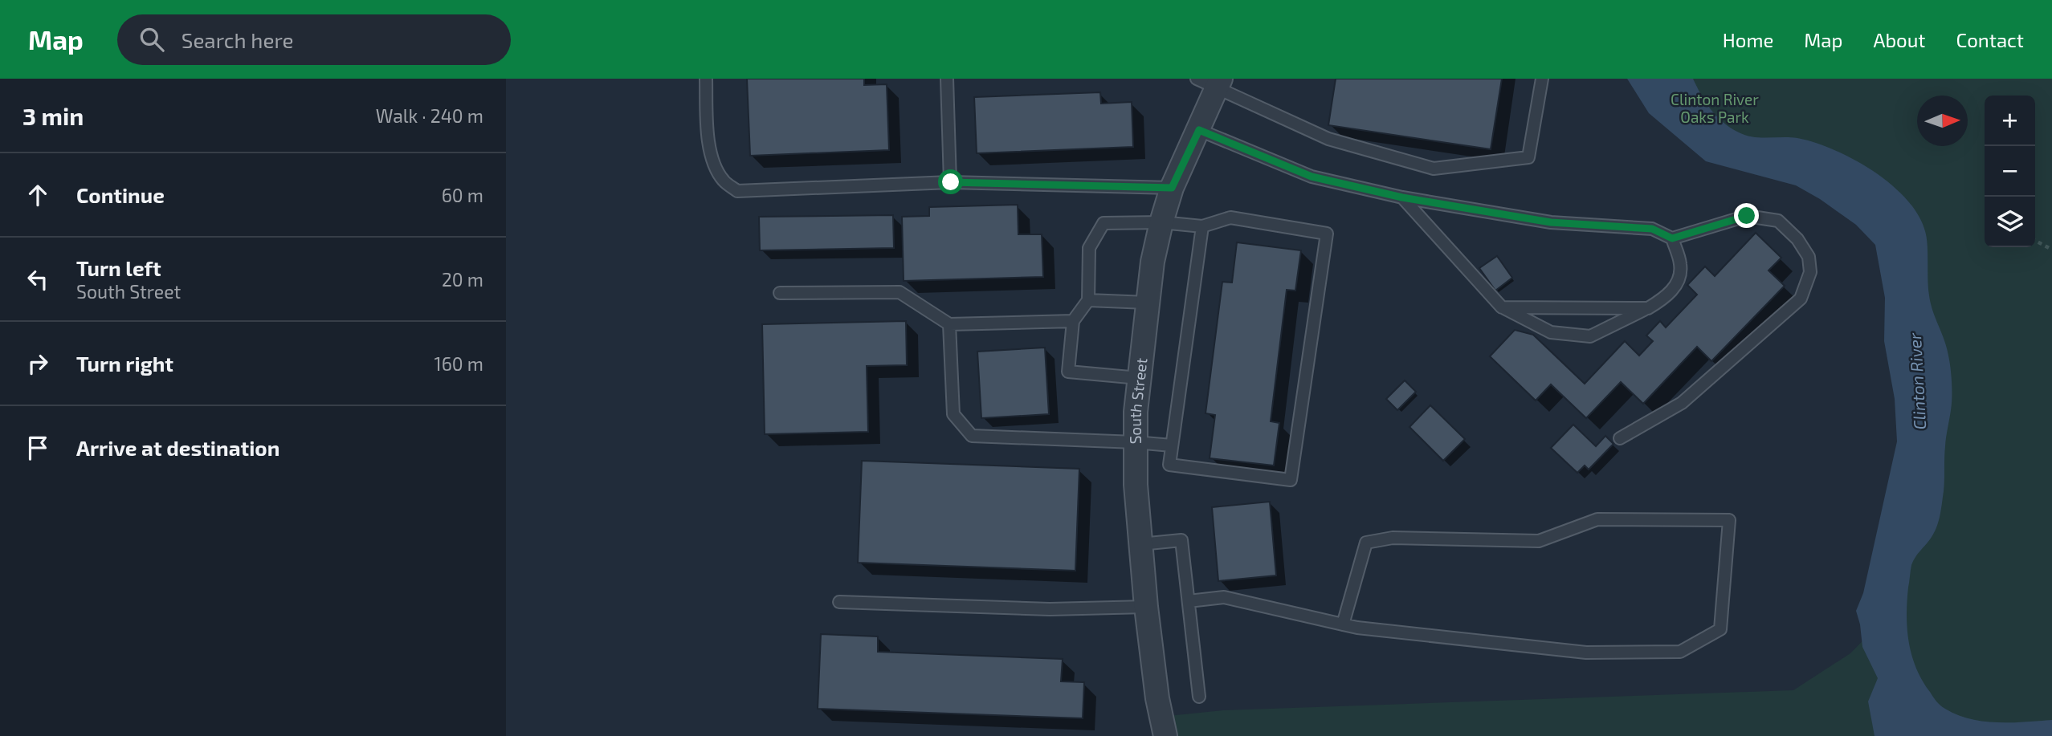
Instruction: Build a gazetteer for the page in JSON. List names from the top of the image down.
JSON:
{
  "streets": {
    "street": ["South Street"]
  },
  "water": ["Clinton River"],
  "parks": ["Clinton River Oaks Park"],
  "north": "right",
  "page": {
    "header": "Map",
    "search": "Search here",
    "nav": [
      "Home",
      "Map",
      "About",
      "Contact"
    ],
    "heading": ["3 min", "Walk · 240 m"],
    "map_buttons": ["+", "−"],
    "list": [
      ["Continue", "60 m"],
      ["Turn left", "South Street", "20 m"],
      ["Turn right", "160 m"],
      "Arrive at destination"
    ]
  }
}
